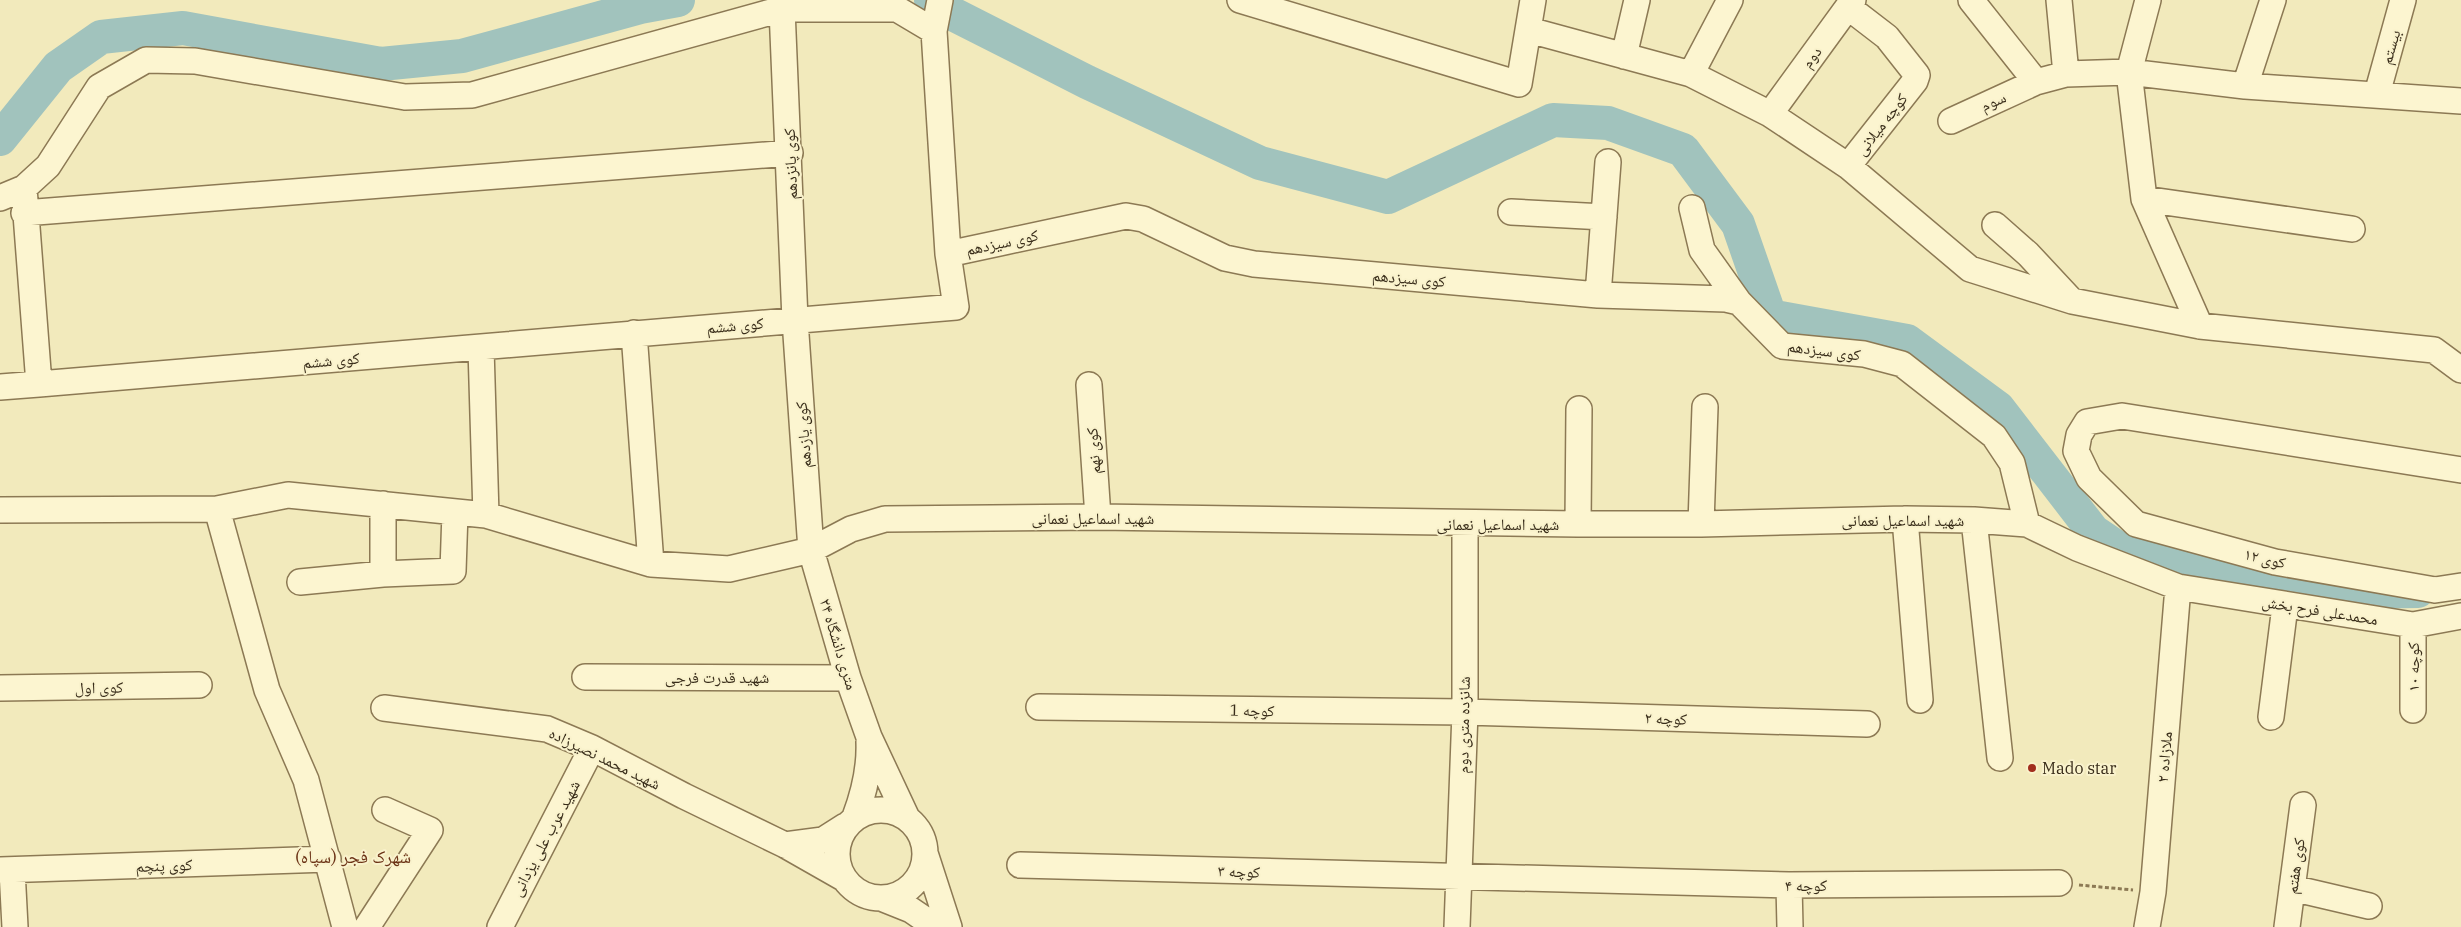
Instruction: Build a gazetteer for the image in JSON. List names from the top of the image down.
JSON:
{
  "streets": {
    "street": [
      "بیستم",
      "دوم",
      "سوم",
      "کوچه میلانی",
      "کوی پانزدهم",
      "کوی سیزدهم",
      "کوی ششم",
      "کوی یازدهم",
      "کوی نهم",
      "شهید اسماعیل نعمانی",
      "کوی ۱۲",
      "محمدعلی فرح بخش",
      "۲۴ متری دانشگاه",
      "کوچه ۱۰",
      "شهید قدرت فرجی",
      "کوی اول",
      "کوچه 1",
      "کوچه ۲",
      "شانزده متری دوم",
      "ملازاده ۲",
      "شهید محمد نصیرزاده",
      "شهید عرب علی یزدانی",
      "کوی پنچم",
      "کوی هفتم",
      "کوچه ۳",
      "کوچه ۴"
    ]
  },
  "crossings": [
    ["بیستم", "سوم"],
    ["دوم", "کوچه میلانی"],
    ["کوی پانزدهم", "کوی سیزدهم"],
    ["کوی پانزدهم", "کوی ششم"],
    ["کوی پانزدهم", "کوی یازدهم"],
    ["کوی سیزدهم", "کوی ششم"],
    ["کوی سیزدهم", "کوی یازدهم"],
    ["کوی سیزدهم", "شهید اسماعیل نعمانی"],
    ["کوی ششم", "کوی یازدهم"],
    ["کوی یازدهم", "شهید اسماعیل نعمانی"],
    ["کوی یازدهم", "۲۴ متری دانشگاه"],
    ["کوی نهم", "شهید اسماعیل نعمانی"],
    ["شهید اسماعیل نعمانی", "محمدعلی فرح بخش"],
    ["شهید اسماعیل نعمانی", "۲۴ متری دانشگاه"],
    ["شهید اسماعیل نعمانی", "شانزده متری دوم"],
    ["شهید اسماعیل نعمانی", "ملازاده ۲"],
    ["محمدعلی فرح بخش", "کوچه ۱۰"],
    ["محمدعلی فرح بخش", "ملازاده ۲"],
    ["۲۴ متری دانشگاه", "شهید قدرت فرجی"],
    ["۲۴ متری دانشگاه", "شهید محمد نصیرزاده"],
    ["کوچه 1", "کوچه ۲"],
    ["کوچه 1", "شانزده متری دوم"],
    ["کوچه ۲", "شانزده متری دوم"],
    ["شانزده متری دوم", "کوچه ۳"],
    ["شانزده متری دوم", "کوچه ۴"],
    ["شهید محمد نصیرزاده", "شهید عرب علی یزدانی"],
    ["کوچه ۳", "کوچه ۴"]
  ],
  "districts": ["شهرک فجر (سپاه)"],
  "places": ["Mado star"]
}
